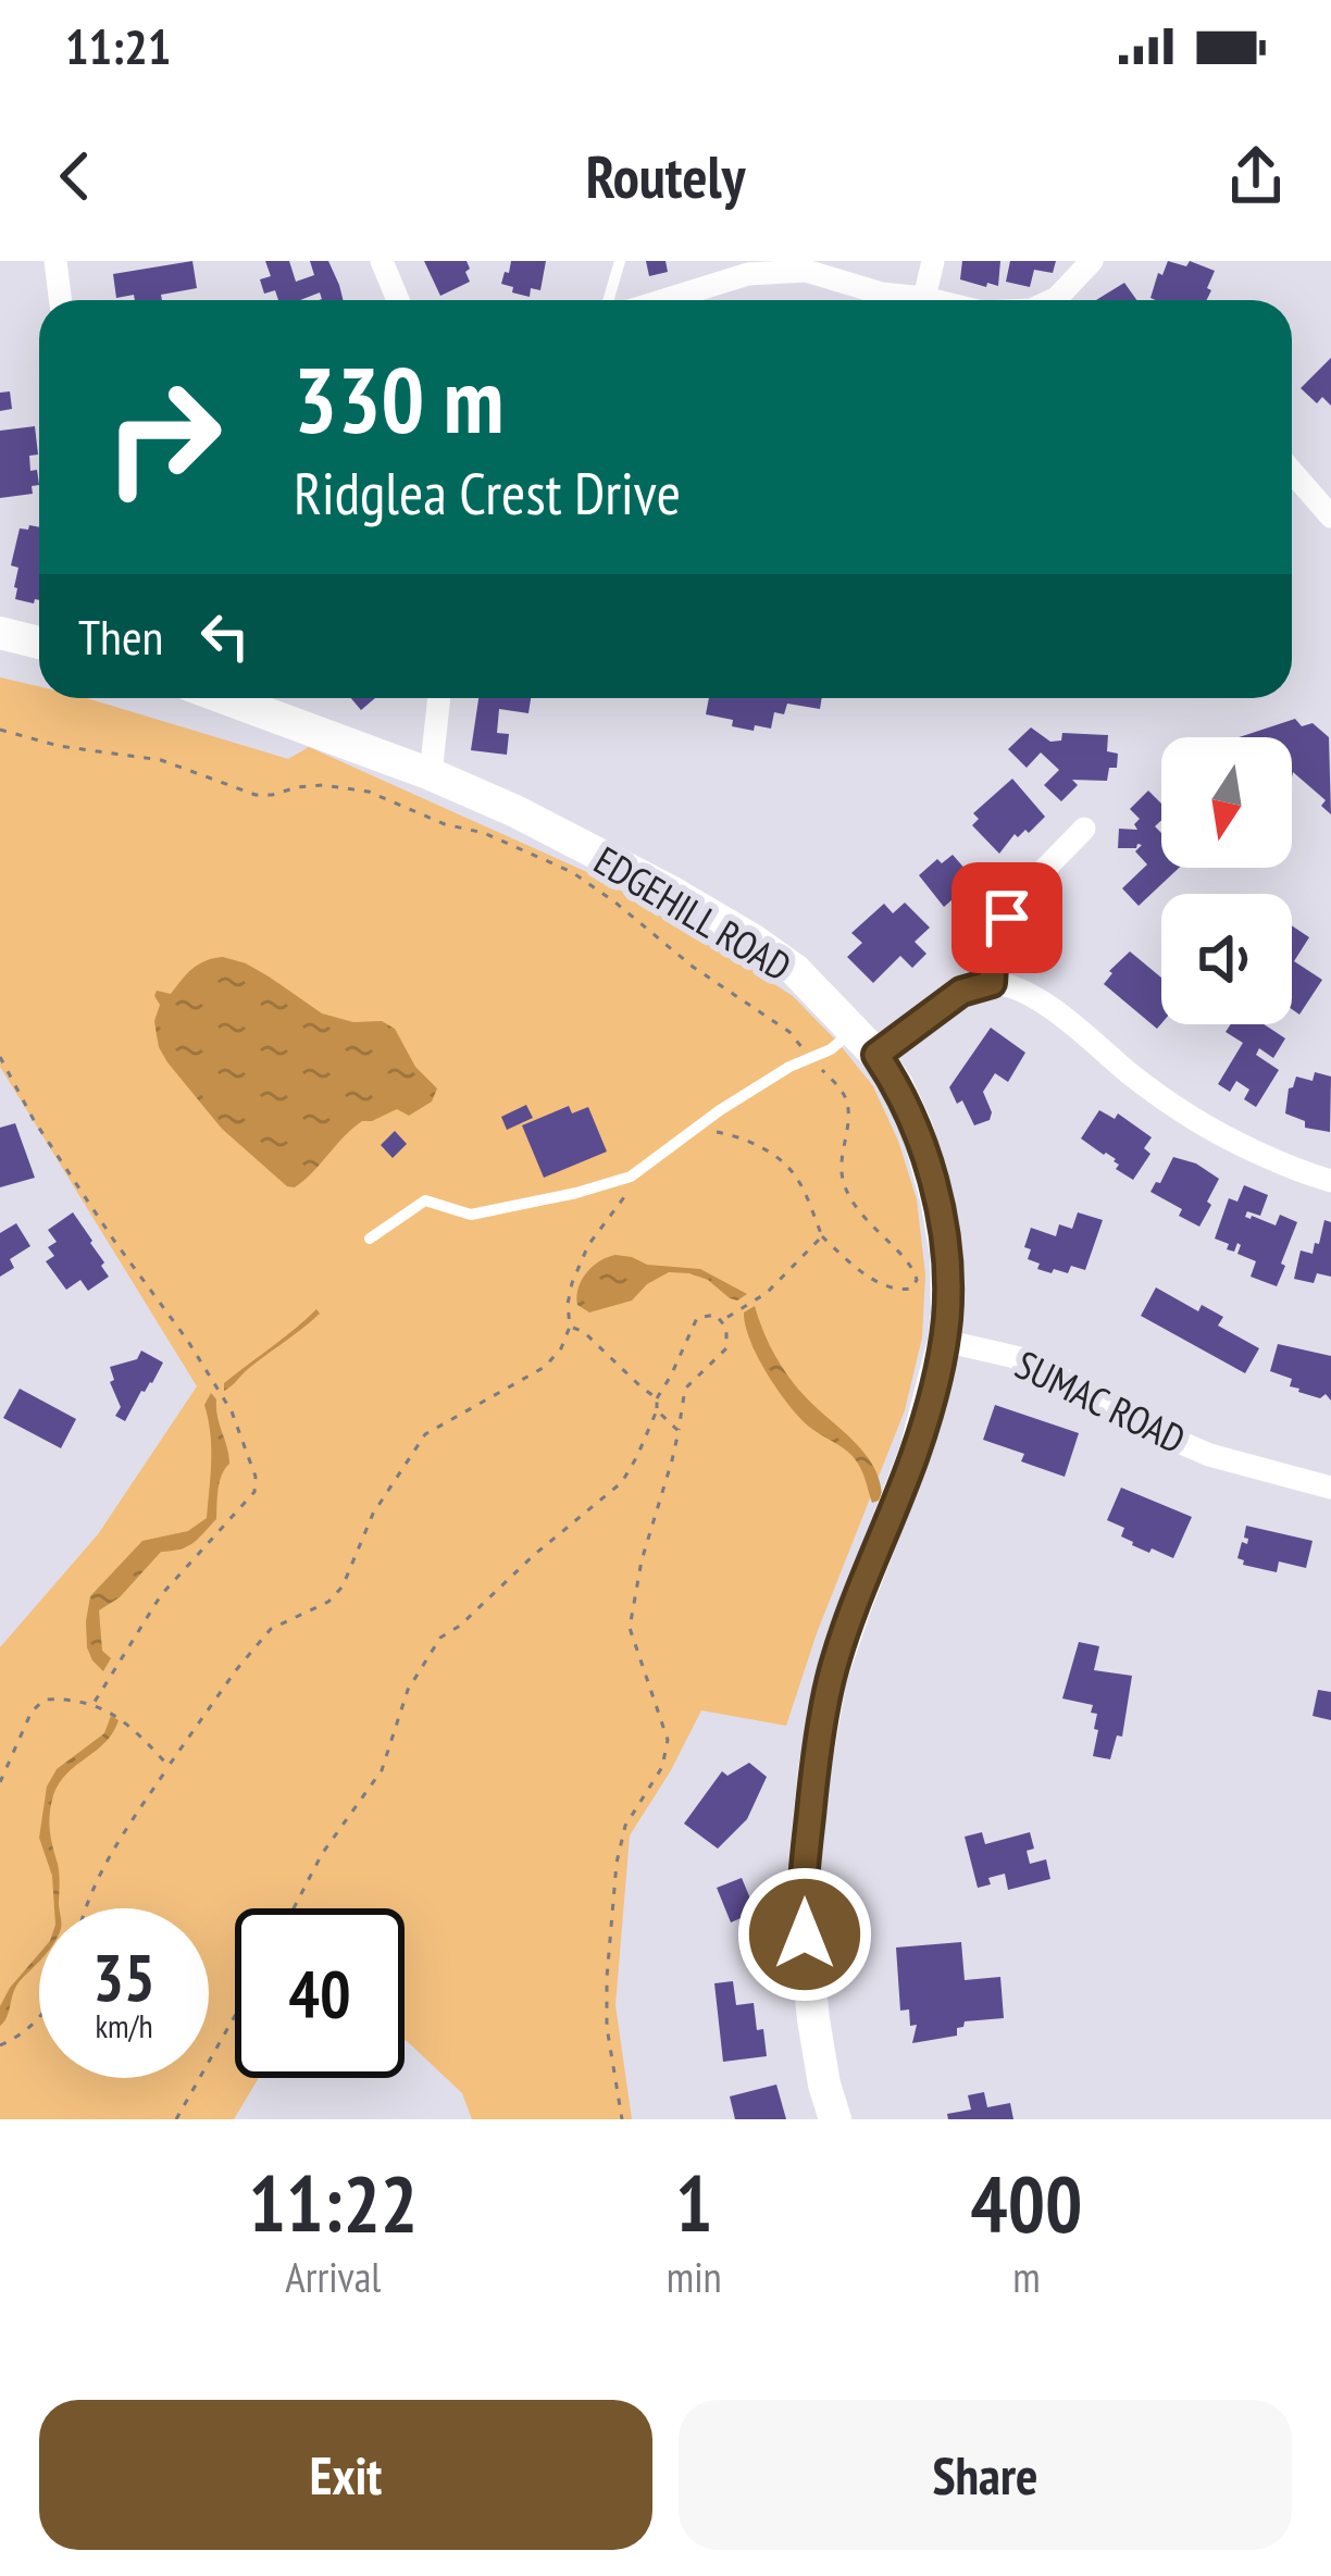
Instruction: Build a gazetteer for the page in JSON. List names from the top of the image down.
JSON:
{
  "streets": {
    "street": ["EDGEHILL ROAD", "SUMAC ROAD"]
  },
  "crossings": [
    ["EDGEHILL ROAD", "SUMAC ROAD"]
  ],
  "north": "bottom",
  "page": {
    "status": "11:21",
    "header": "Routely",
    "turn": ["330 m", "Ridglea Crest Drive"],
    "then": "Then",
    "speed": "35 km/h",
    "limit": "40",
    "eta": [
      "11:22",
      "Arrival",
      "1",
      "min",
      "400",
      "m"
    ],
    "buttons": ["Exit", "Share"]
  }
}
